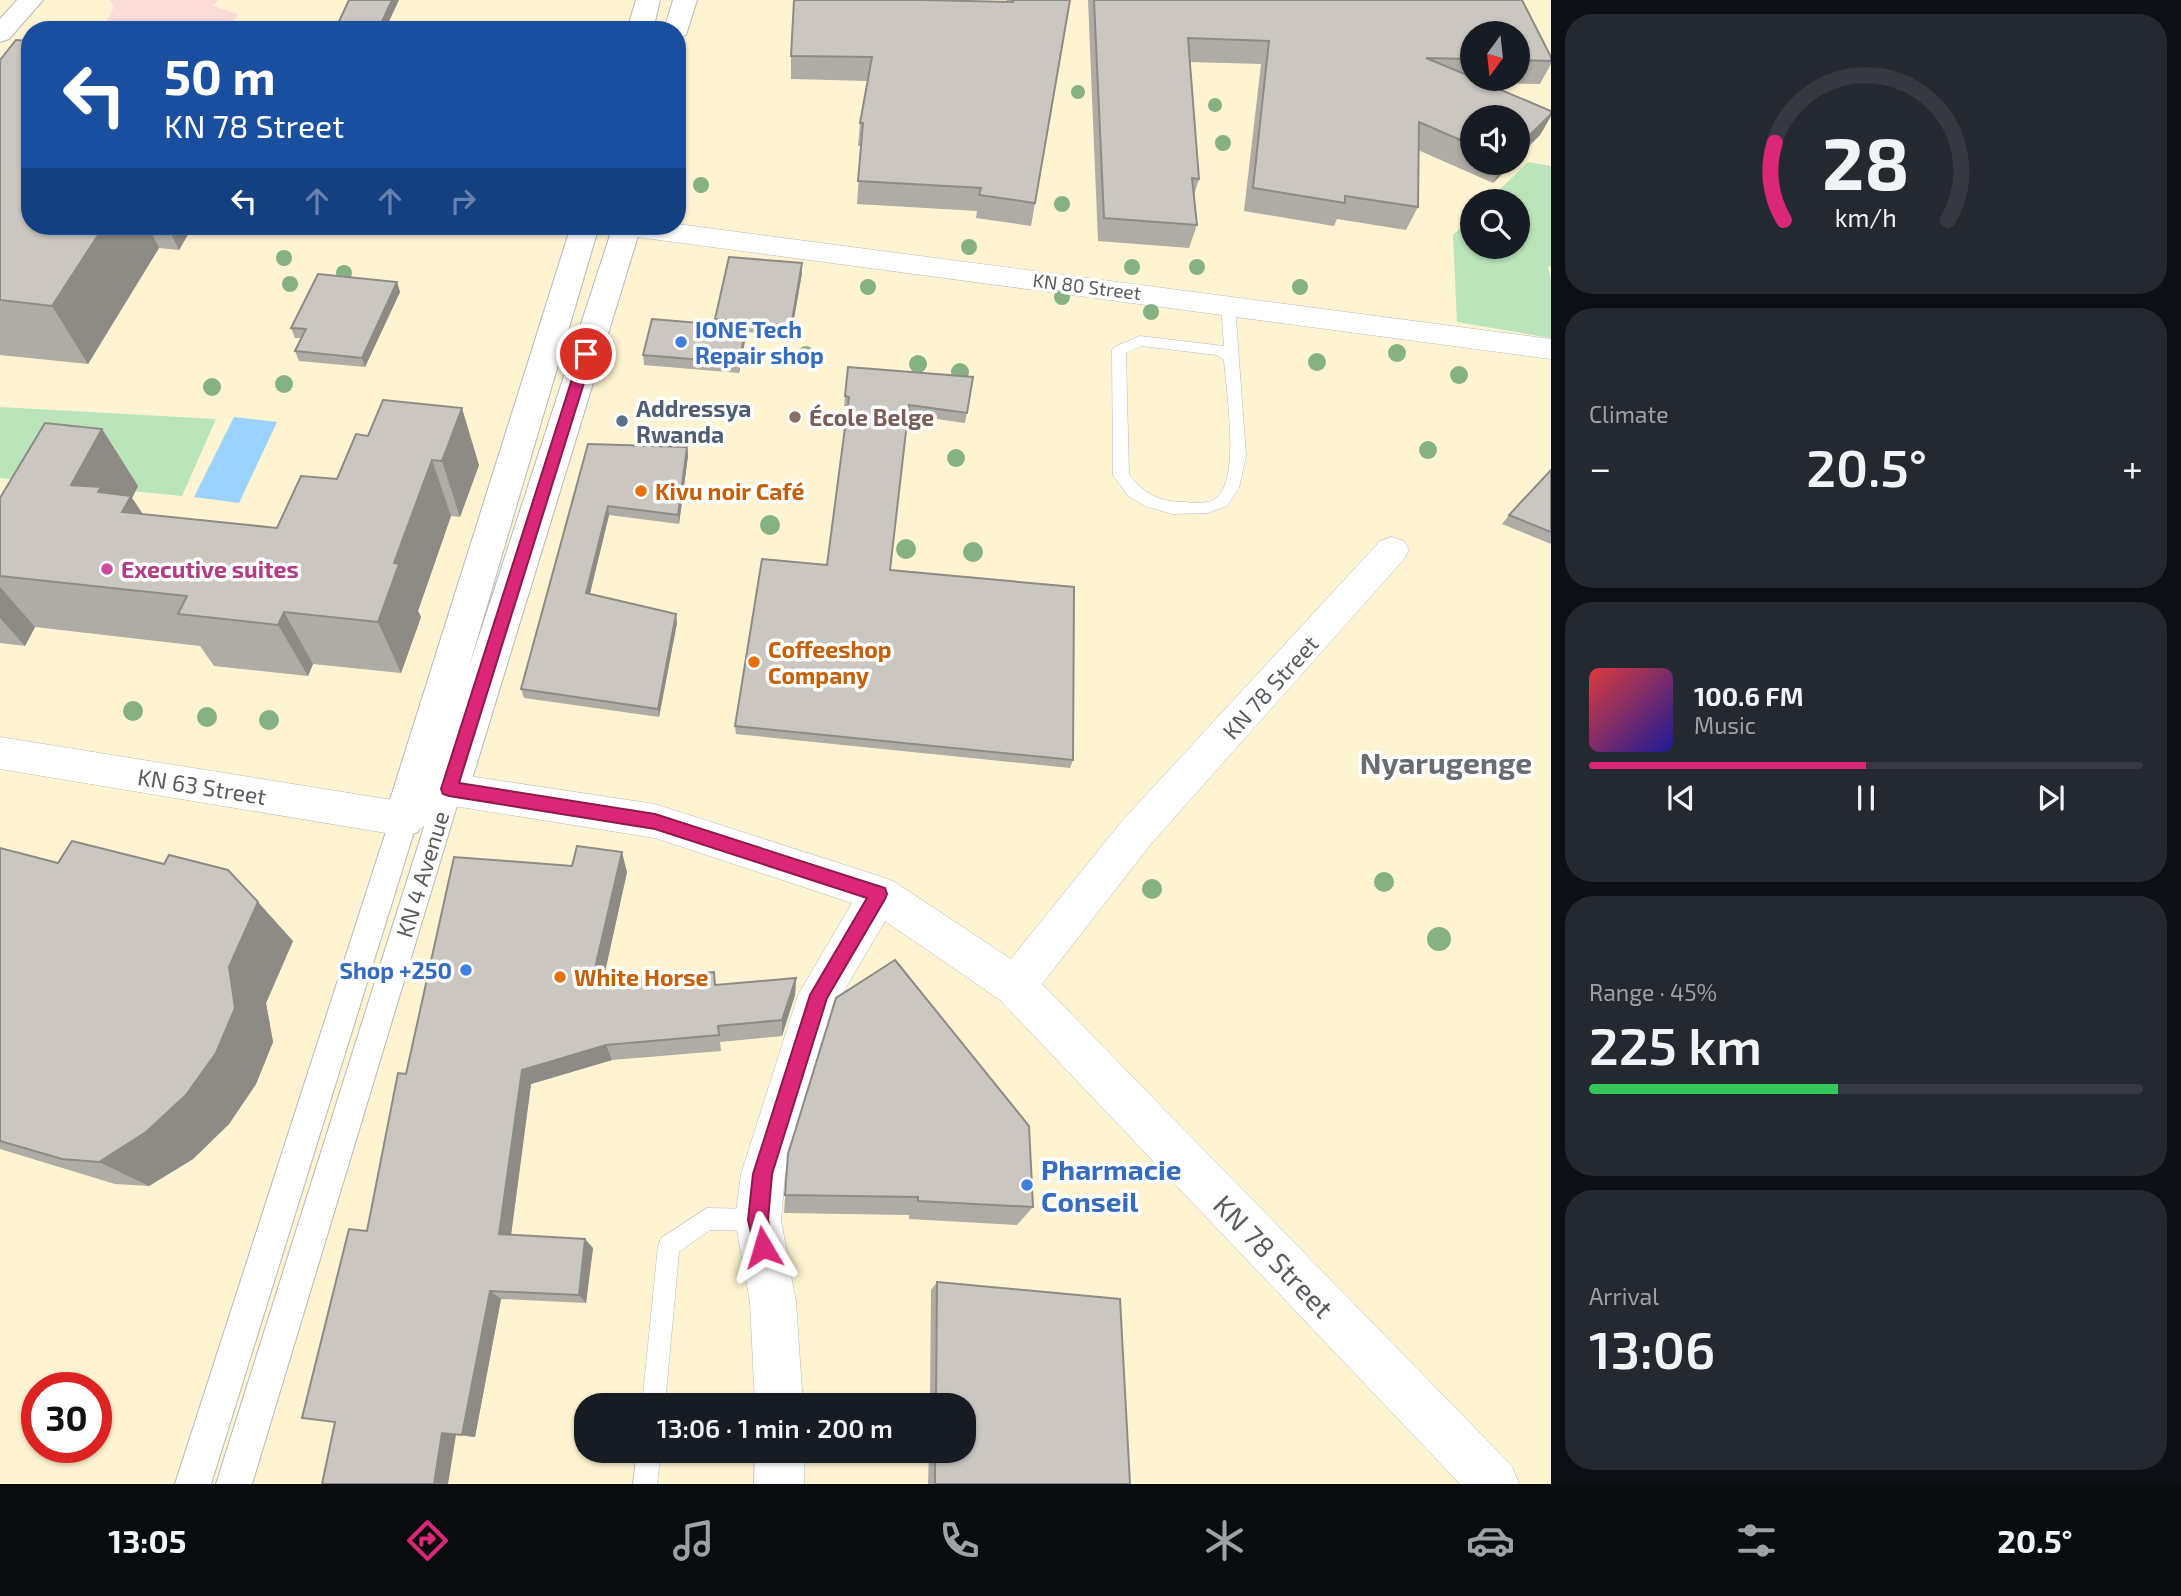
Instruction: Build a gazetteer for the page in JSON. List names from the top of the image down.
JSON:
{
  "streets": {
    "street": [
      "KN 80 Street",
      "KN 78 Street",
      "KN 63 Street",
      "KN 4 Avenue"
    ]
  },
  "crossings": [
    ["KN 78 Street", "KN 4 Avenue"],
    ["KN 63 Street", "KN 4 Avenue"]
  ],
  "districts": ["Nyarugenge"],
  "places": [
    "IONE Tech Repair shop",
    "École Belge",
    "Addressya Rwanda",
    "Kivu noir Café",
    "Executive suites",
    "Coffeeshop Company",
    "Shop +250",
    "White Horse",
    "Pharmacie Conseil"
  ],
  "north": "bottom",
  "page": {
    "turn": ["50 m", "KN 78 Street"],
    "tile": [
      "Climate",
      ["Range · 45%", "225 km"],
      ["Arrival", "13:06"]
    ],
    "heat": ["−", "20.5°", "+"],
    "song": ["100.6 FM", "Music"],
    "limit": "30",
    "trip": "13:06 · 1 min · 200 m",
    "tabs": ["13:05", "20.5°"],
    "gauge": ["28", "km/h"]
  }
}
